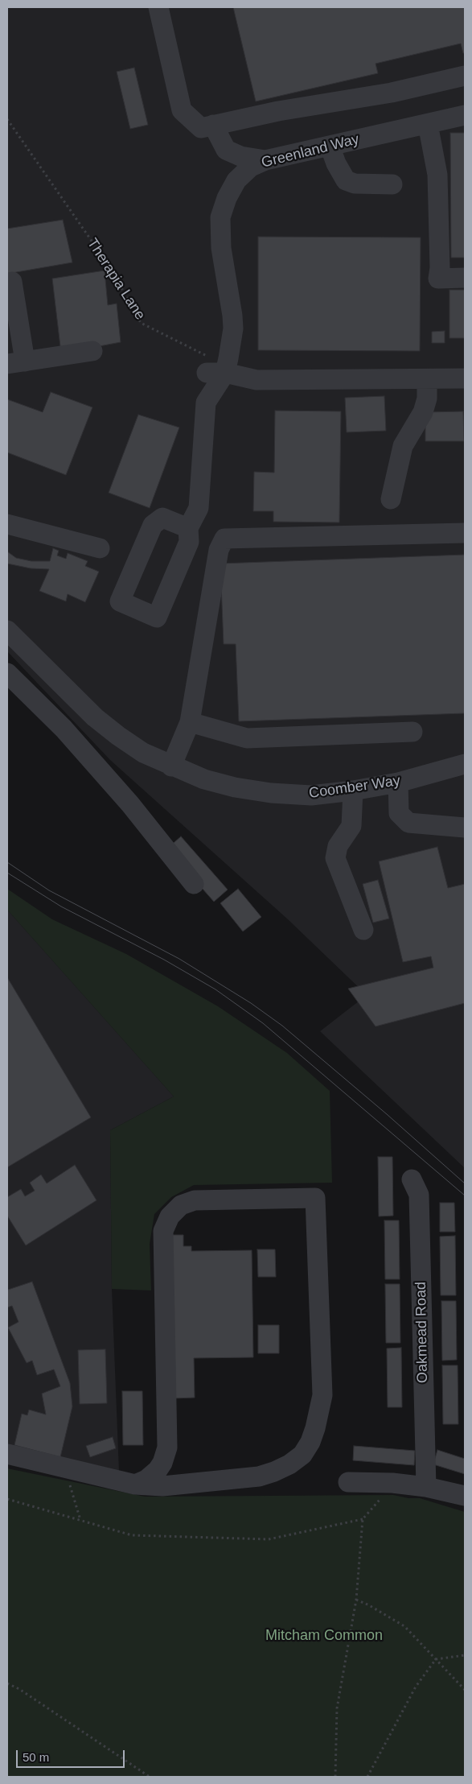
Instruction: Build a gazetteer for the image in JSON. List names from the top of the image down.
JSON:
{
  "streets": {
    "street": ["Greenland Way", "Coomber Way", "Oakmead Road"],
    "path": ["Therapia Lane"]
  },
  "crossings": [
    ["Greenland Way", "Therapia Lane"]
  ],
  "parks": ["Mitcham Common"],
  "scale_bar": "50 m"
}
